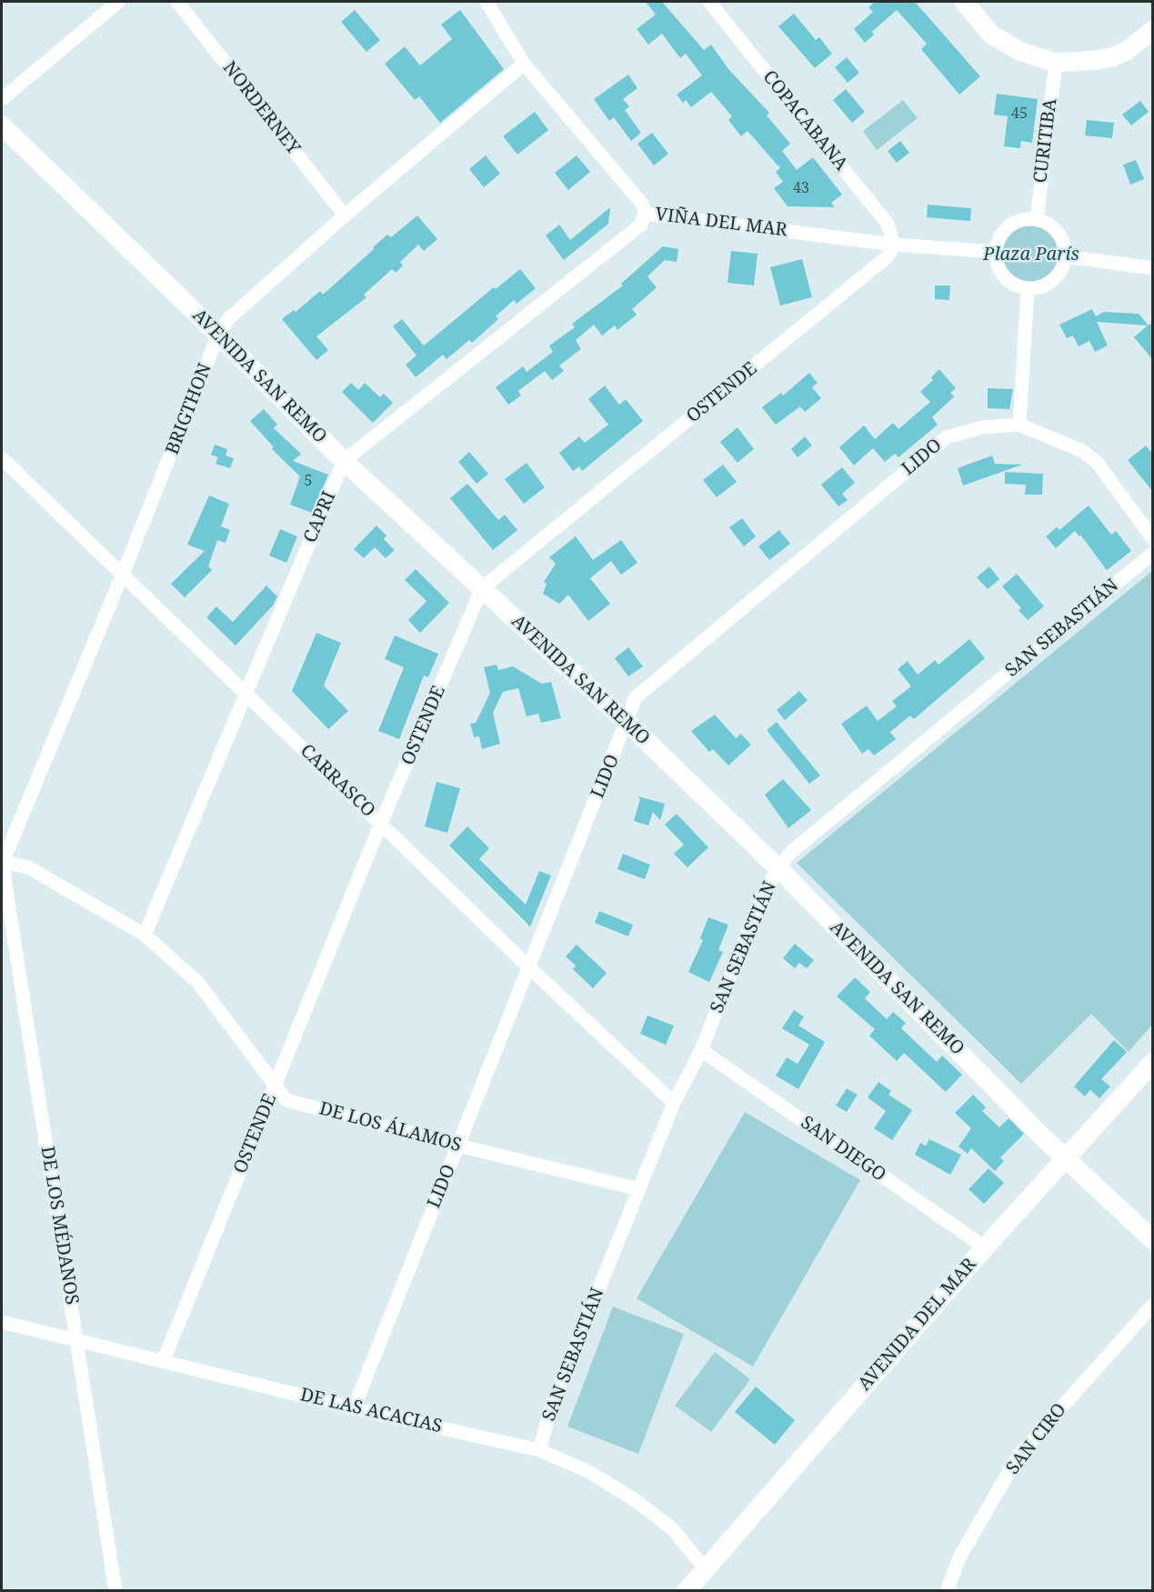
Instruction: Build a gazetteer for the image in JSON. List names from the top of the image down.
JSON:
{
  "streets": {
    "street": [
      "NORDERNEY",
      "COPACABANA",
      "CURITIBA",
      "VIÑA DEL MAR",
      "AVENIDA SAN REMO",
      "OSTENDE",
      "BRIGTHON",
      "LIDO",
      "CAPRI",
      "SAN SEBASTIÁN",
      "CARRASCO",
      "DE LOS ÁLAMOS",
      "SAN DIEGO",
      "DE LOS MÉDANOS",
      "AVENIDA DEL MAR",
      "DE LAS ACACIAS",
      "SAN CIRO"
    ]
  },
  "crossings": [
    ["NORDERNEY", "BRIGTHON"],
    ["COPACABANA", "VIÑA DEL MAR"],
    ["COPACABANA", "OSTENDE"],
    ["CURITIBA", "VIÑA DEL MAR"],
    ["VIÑA DEL MAR", "OSTENDE"],
    ["VIÑA DEL MAR", "BRIGTHON"],
    ["VIÑA DEL MAR", "CAPRI"],
    ["AVENIDA SAN REMO", "OSTENDE"],
    ["AVENIDA SAN REMO", "BRIGTHON"],
    ["AVENIDA SAN REMO", "LIDO"],
    ["AVENIDA SAN REMO", "CAPRI"],
    ["AVENIDA SAN REMO", "SAN SEBASTIÁN"],
    ["AVENIDA SAN REMO", "AVENIDA DEL MAR"],
    ["OSTENDE", "CARRASCO"],
    ["OSTENDE", "DE LOS ÁLAMOS"],
    ["OSTENDE", "DE LAS ACACIAS"],
    ["BRIGTHON", "CARRASCO"],
    ["BRIGTHON", "DE LOS ÁLAMOS"],
    ["BRIGTHON", "DE LOS MÉDANOS"],
    ["LIDO", "CARRASCO"],
    ["LIDO", "DE LOS ÁLAMOS"],
    ["LIDO", "DE LAS ACACIAS"],
    ["CAPRI", "CARRASCO"],
    ["CAPRI", "DE LOS ÁLAMOS"],
    ["SAN SEBASTIÁN", "CARRASCO"],
    ["SAN SEBASTIÁN", "DE LOS ÁLAMOS"],
    ["SAN SEBASTIÁN", "SAN DIEGO"],
    ["SAN SEBASTIÁN", "DE LAS ACACIAS"],
    ["DE LOS ÁLAMOS", "DE LOS MÉDANOS"],
    ["SAN DIEGO", "AVENIDA DEL MAR"],
    ["DE LOS MÉDANOS", "DE LAS ACACIAS"],
    ["AVENIDA DEL MAR", "DE LAS ACACIAS"]
  ],
  "parks": ["Plaza París"],
  "house_numbers": ["45", "43", "5"]
}
